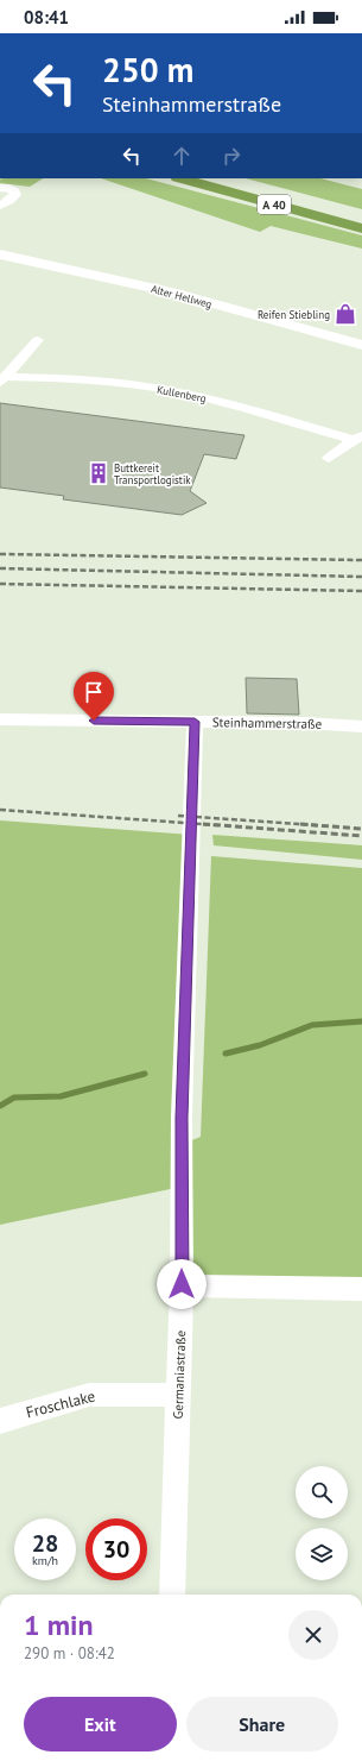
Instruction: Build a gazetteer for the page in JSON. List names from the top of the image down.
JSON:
{
  "streets": {
    "highway": ["A 40"],
    "street": [
      "Alter Hellweg",
      "Kullenberg",
      "Steinhammerstraße",
      "Germaniastraße",
      "Froschlake"
    ]
  },
  "crossings": [
    ["Steinhammerstraße", "Germaniastraße"],
    ["Germaniastraße", "Froschlake"]
  ],
  "places": {
    "shop": ["Reifen Stiebling"],
    "building": ["Buttkereit Transportlogistik"]
  },
  "page": {
    "status": "08:41",
    "turn": ["250 m", "Steinhammerstraße"],
    "speed": "28 km/h",
    "limit": "30",
    "heading": ["1 min", "290 m · 08:42"],
    "buttons": ["Exit", "Share"]
  }
}
